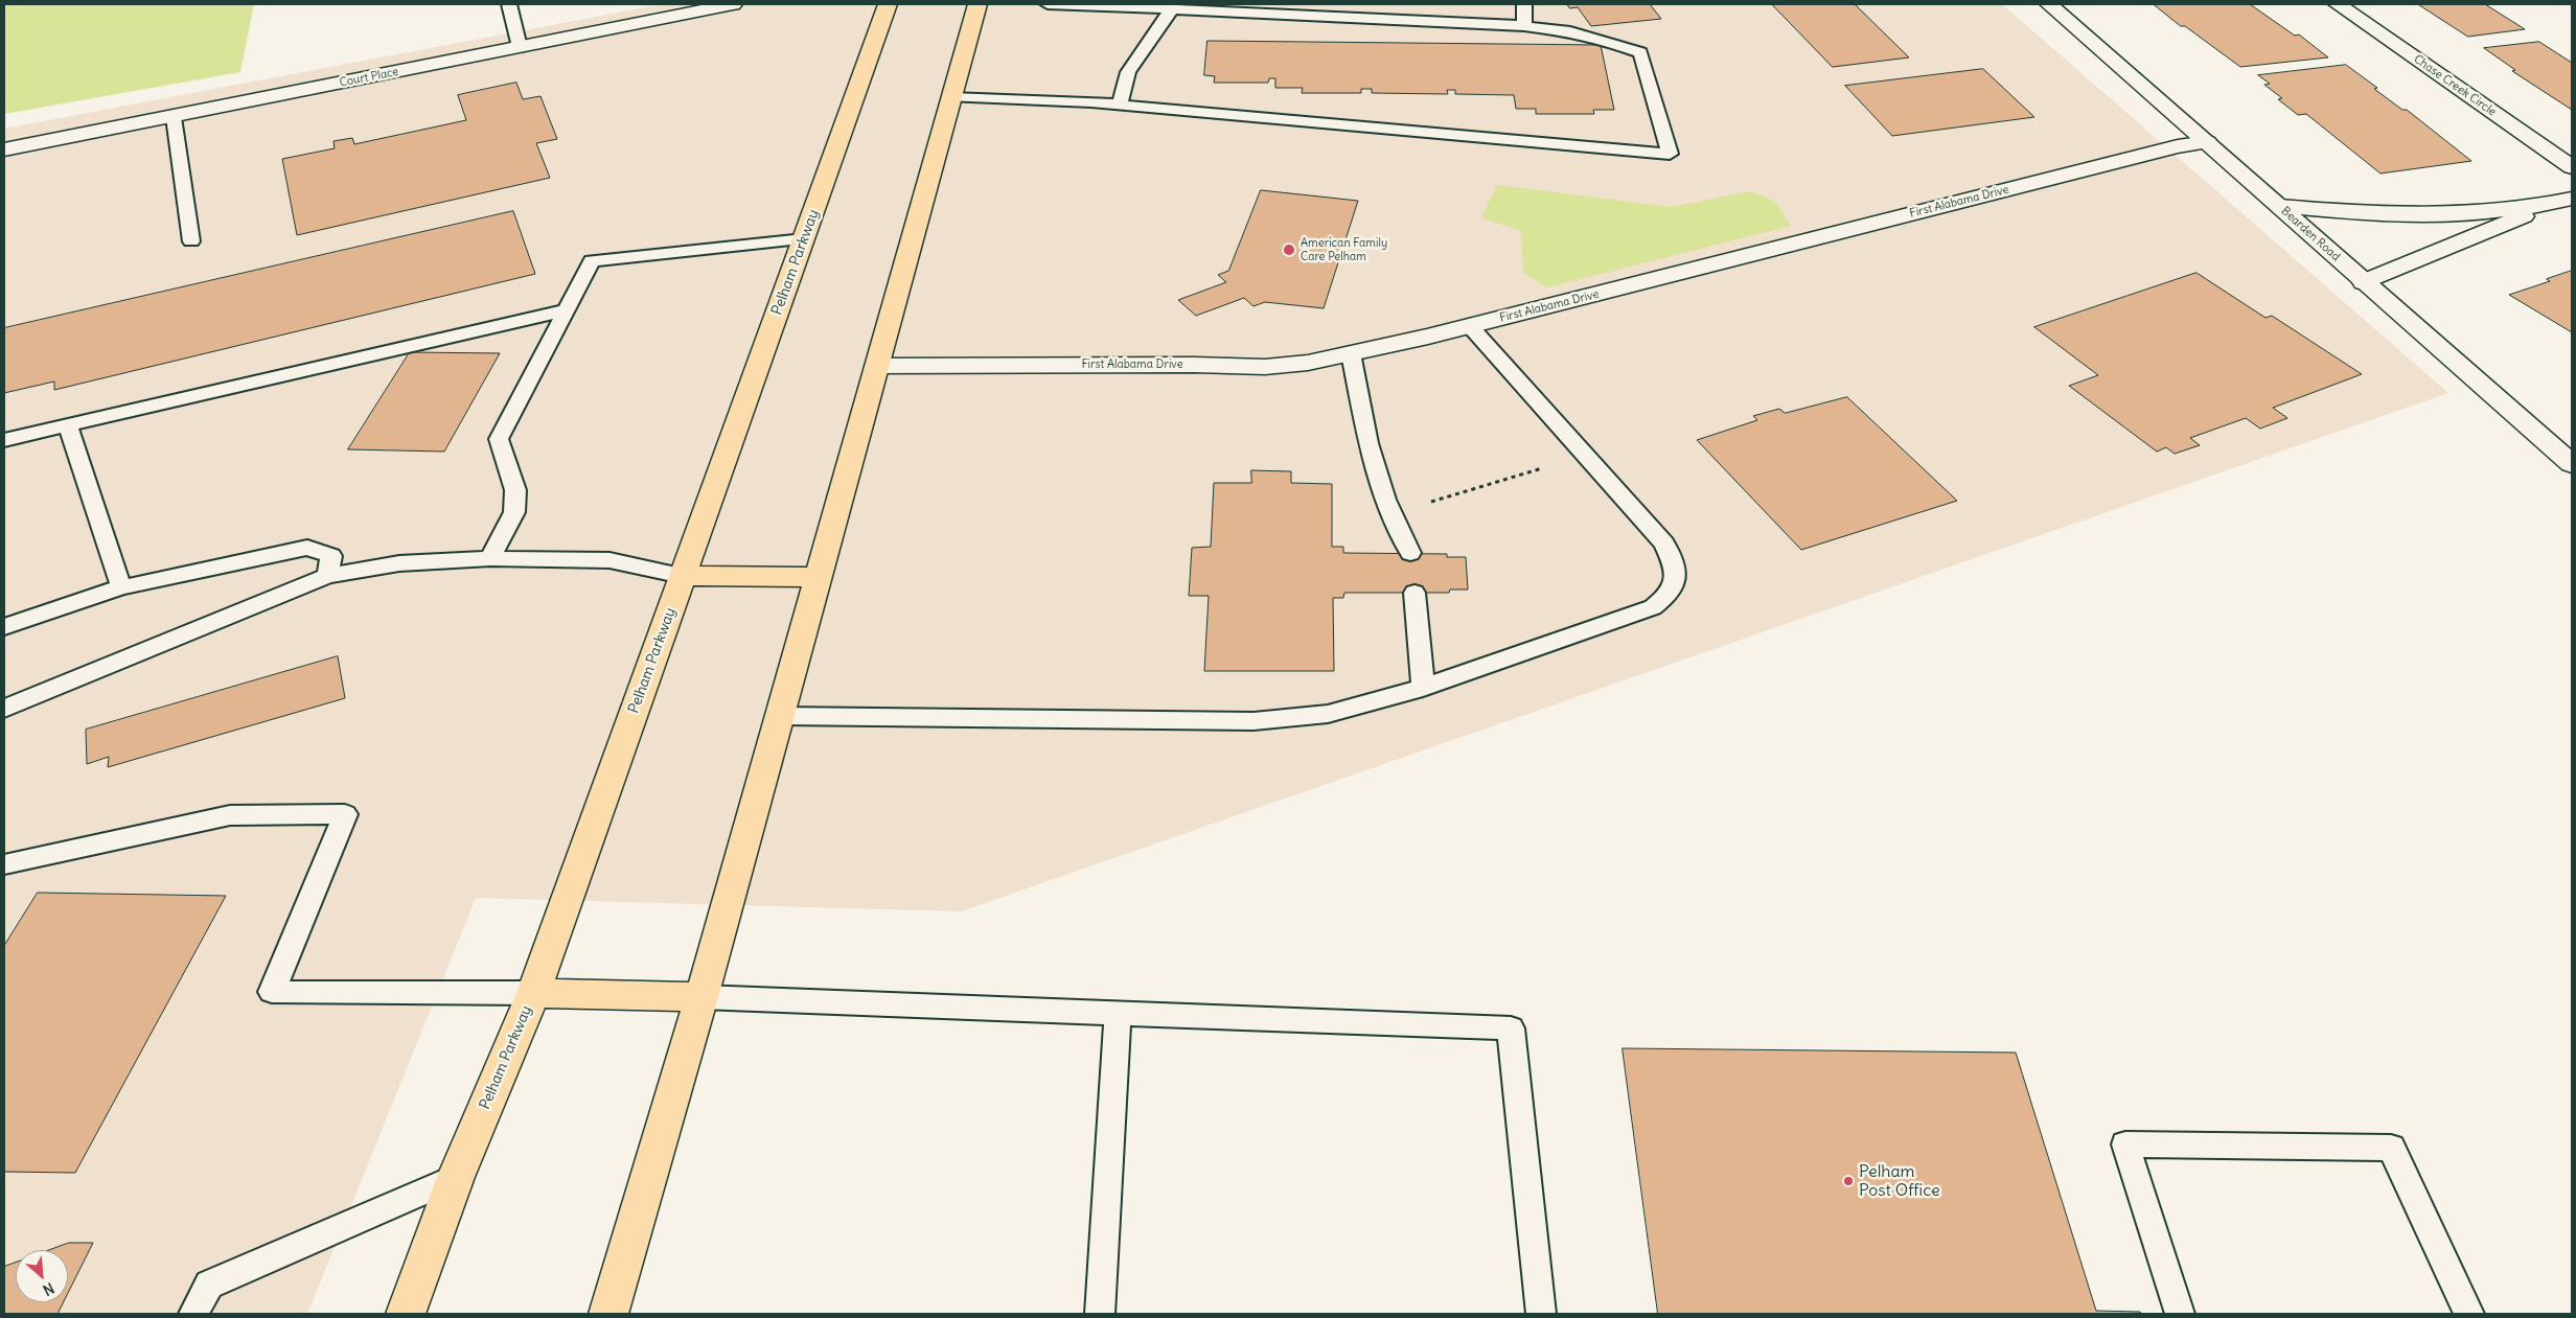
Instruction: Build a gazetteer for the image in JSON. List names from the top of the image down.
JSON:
{
  "streets": {
    "main road": ["Pelham Parkway"],
    "street": [
      "Court Place",
      "Chase Creek Circle",
      "First Alabama Drive",
      "Bearden Road"
    ]
  },
  "crossings": [
    ["First Alabama Drive", "Bearden Road"]
  ],
  "places": ["American Family Care Pelham", "Pelham Post Office"],
  "north": "bottom right"
}
